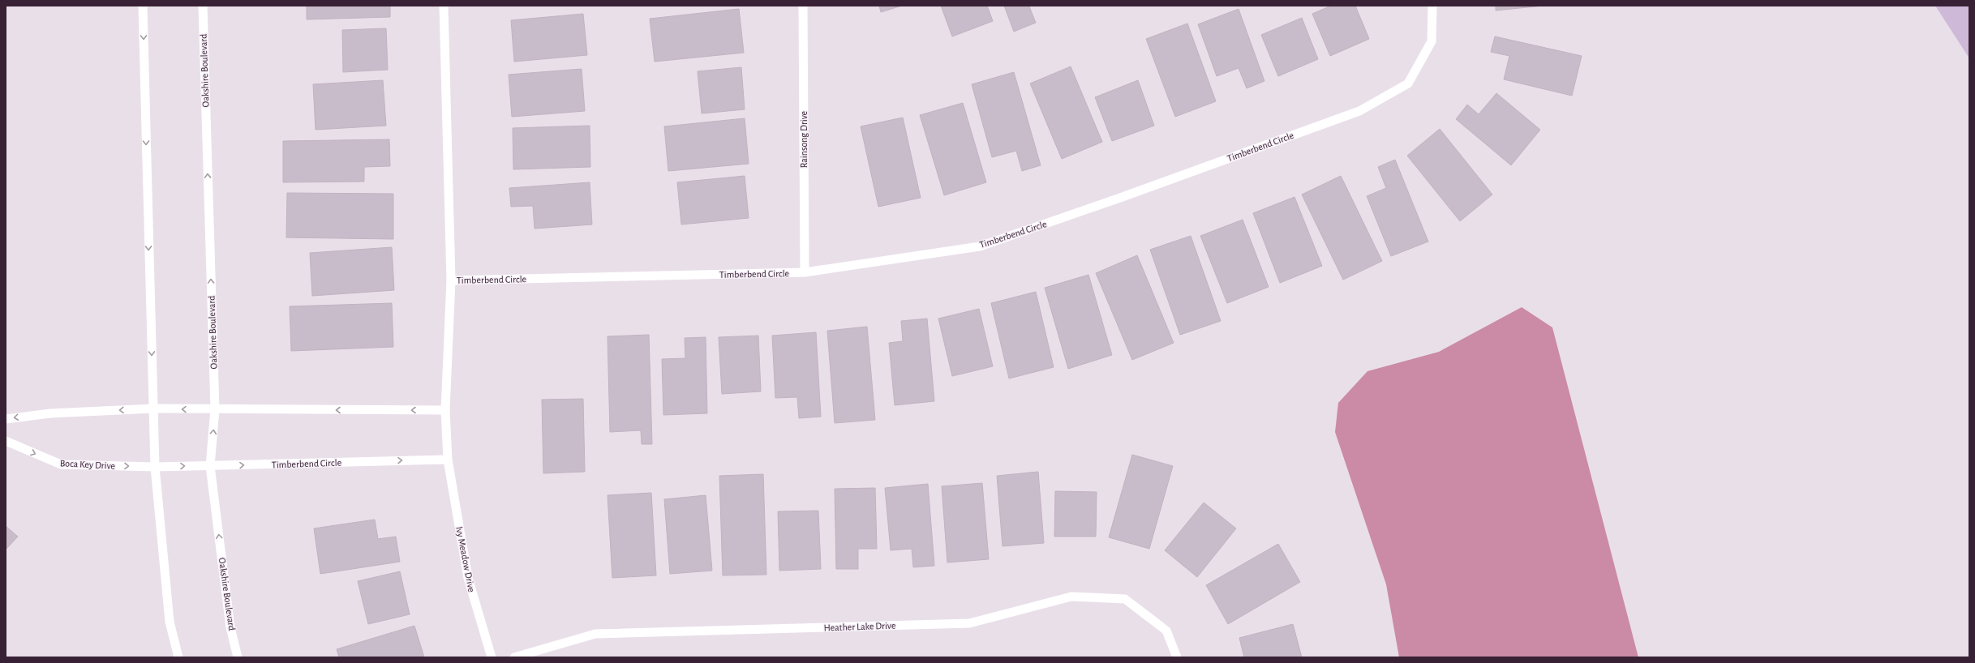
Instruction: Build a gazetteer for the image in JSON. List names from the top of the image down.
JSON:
{
  "streets": {
    "street": [
      "Oakshire Boulevard",
      "Rainsong Drive",
      "Timberbend Circle",
      "Boca Key Drive",
      "Ivy Meadow Drive",
      "Heather Lake Drive"
    ]
  },
  "crossings": [
    ["Oakshire Boulevard", "Timberbend Circle"],
    ["Rainsong Drive", "Timberbend Circle"],
    ["Timberbend Circle", "Boca Key Drive"],
    ["Timberbend Circle", "Ivy Meadow Drive"]
  ]
}
